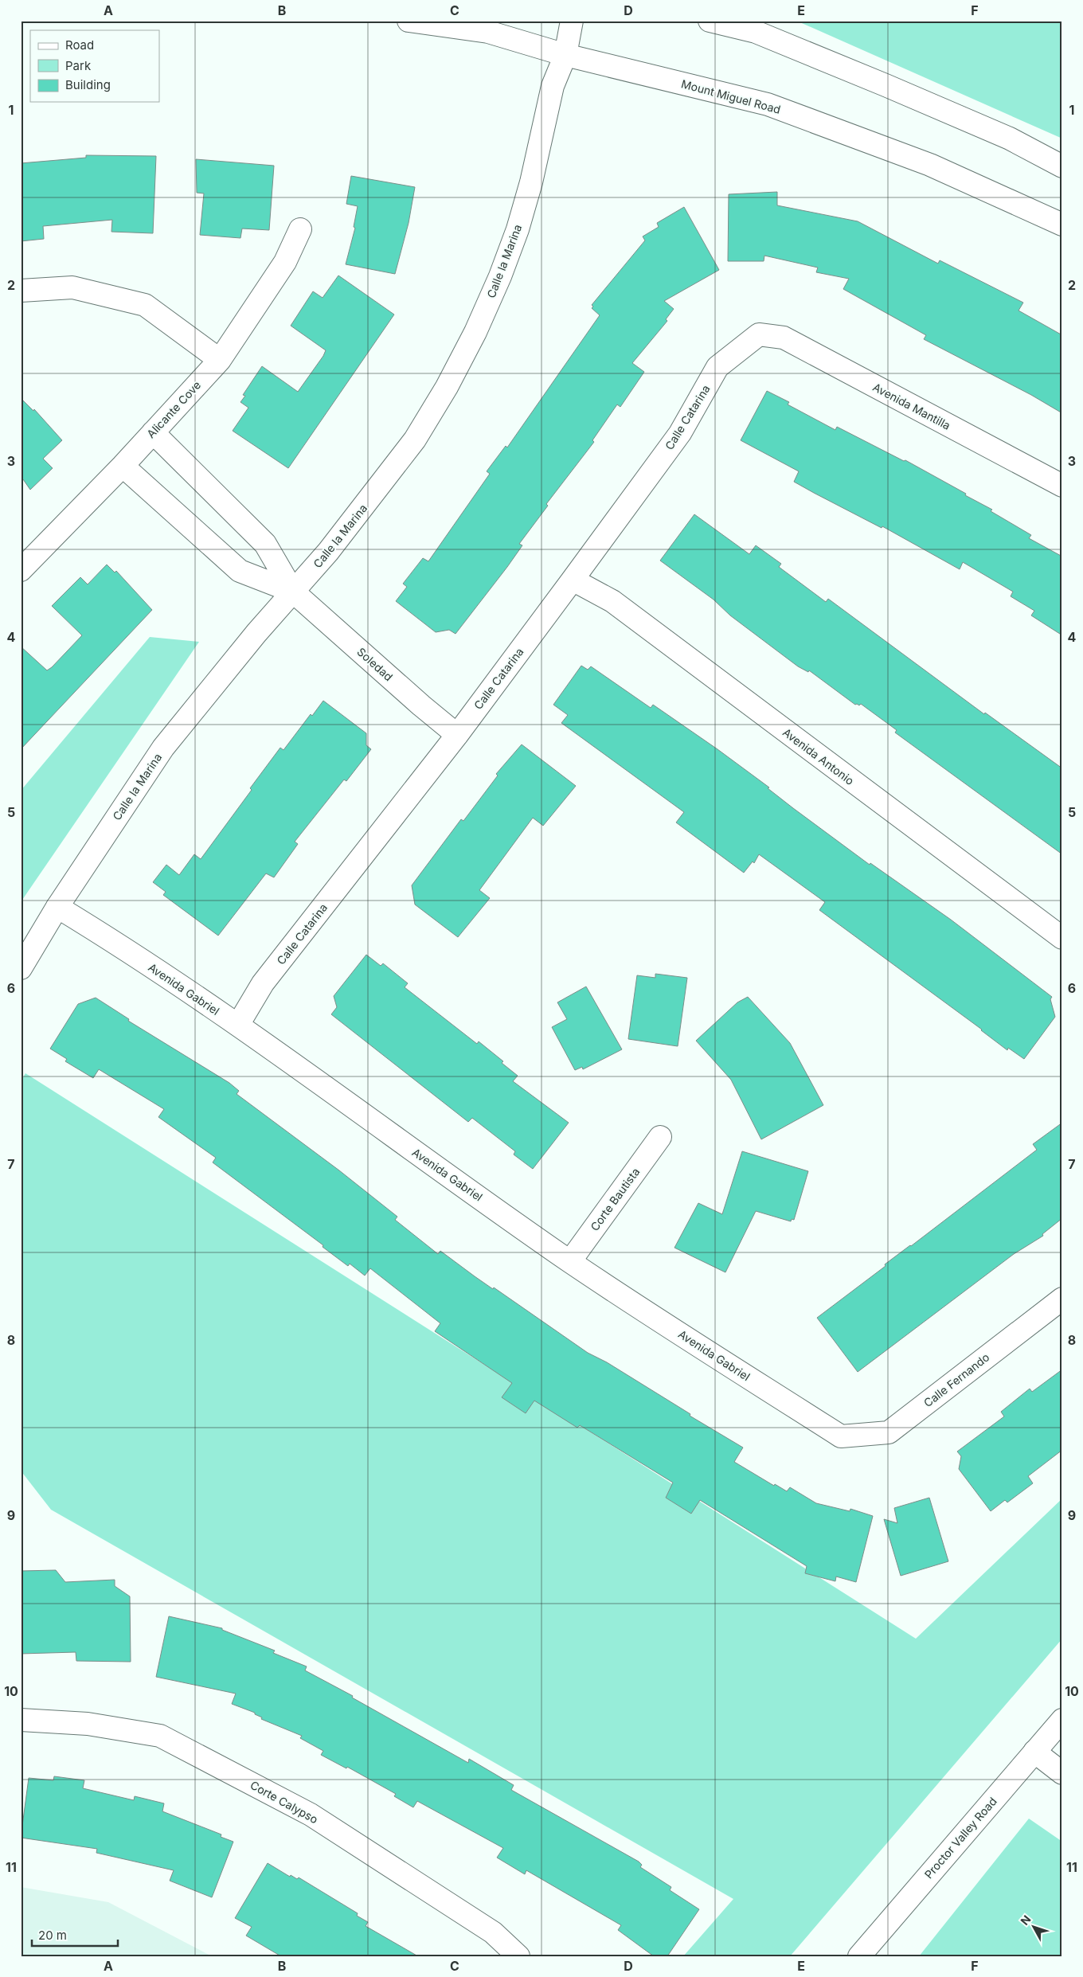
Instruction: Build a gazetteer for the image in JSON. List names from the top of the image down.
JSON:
{
  "streets": {
    "street": [
      "Mount Miguel Road",
      "Calle la Marina",
      "Avenida Mantilla",
      "Alicante Cove",
      "Calle Catarina",
      "Soledad",
      "Avenida Antonio",
      "Avenida Gabriel",
      "Corte Bautista",
      "Calle Fernando",
      "Corte Calypso",
      "Proctor Valley Road"
    ]
  },
  "crossings": [
    ["Mount Miguel Road", "Calle la Marina"],
    ["Calle la Marina", "Soledad"],
    ["Calle la Marina", "Avenida Gabriel"],
    ["Avenida Mantilla", "Calle Catarina"],
    ["Alicante Cove", "Soledad"],
    ["Calle Catarina", "Soledad"],
    ["Calle Catarina", "Avenida Antonio"],
    ["Calle Catarina", "Avenida Gabriel"],
    ["Avenida Gabriel", "Corte Bautista"],
    ["Avenida Gabriel", "Calle Fernando"]
  ],
  "legend": ["Road", "Park", "Building"],
  "scale_bar": "20 m",
  "north": "top left",
  "grid": {
    "columns": [
      "A",
      "B",
      "C",
      "D",
      "E",
      "F"
    ],
    "rows": [
      "1",
      "2",
      "3",
      "4",
      "5",
      "6",
      "7",
      "8",
      "9",
      "10",
      "11"
    ]
  }
}
